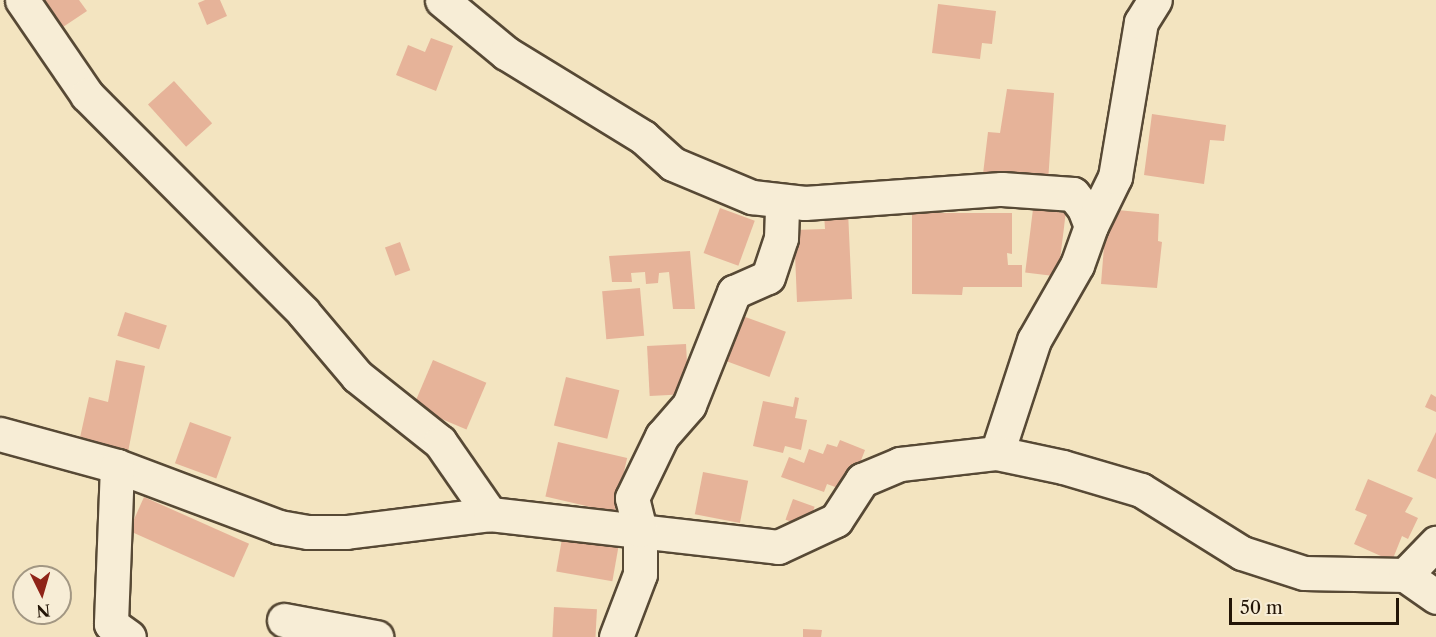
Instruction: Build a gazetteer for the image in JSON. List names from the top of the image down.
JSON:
{
  "scale_bar": "50 m",
  "north": "bottom"
}
